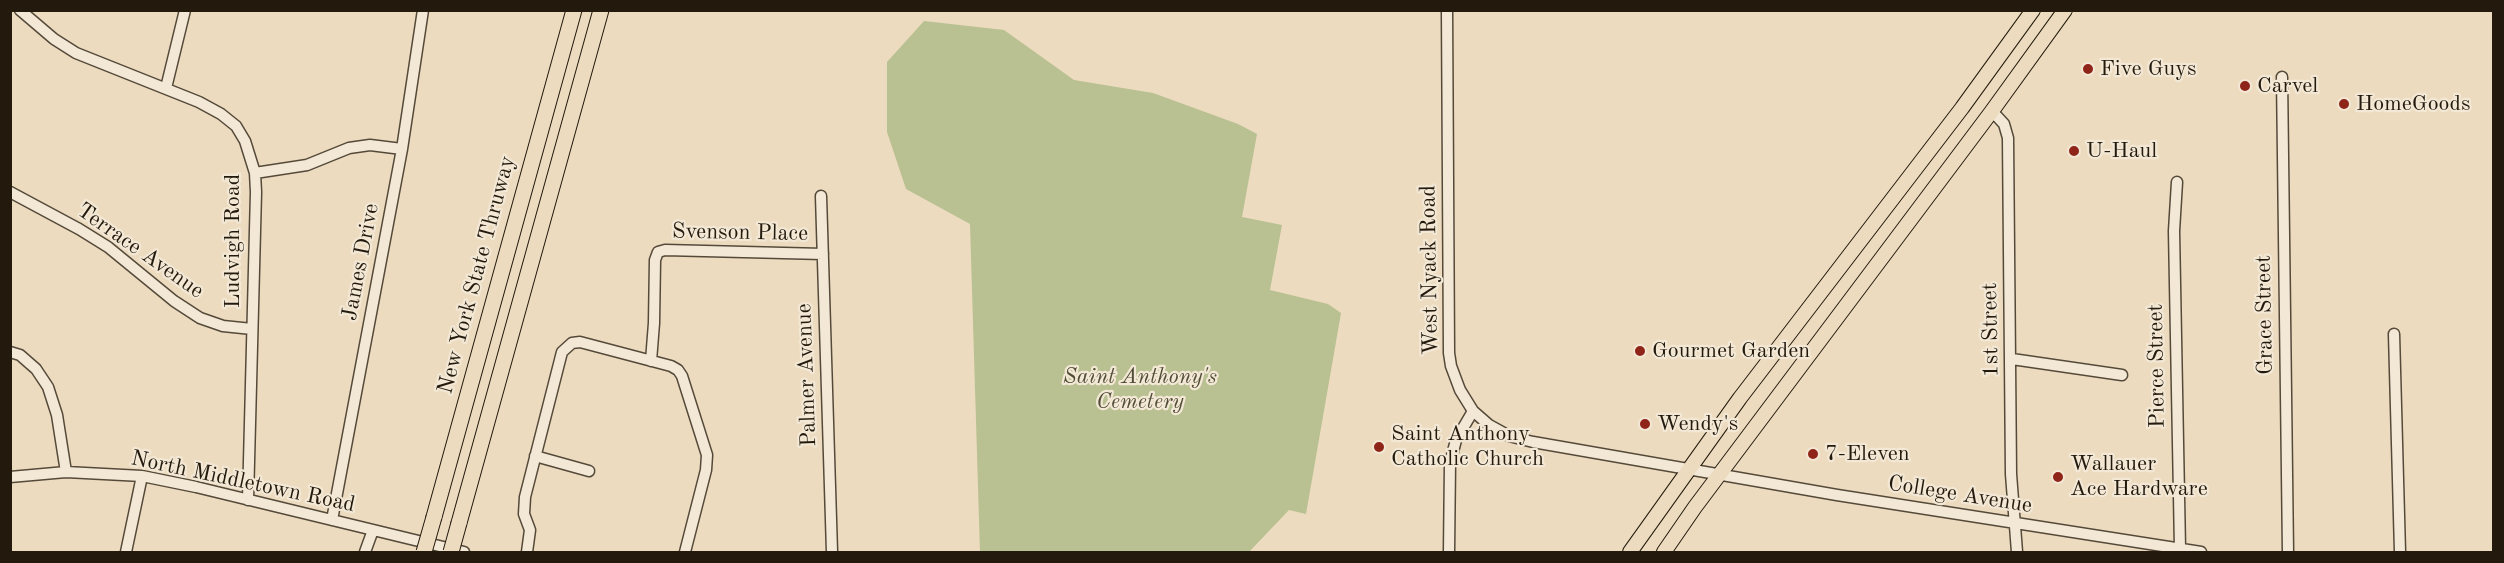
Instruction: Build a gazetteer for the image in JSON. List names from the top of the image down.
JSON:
{
  "streets": {
    "highway": ["New York State Thruway"],
    "street": [
      "Svenson Place",
      "Ludvigh Road",
      "Terrace Avenue",
      "James Drive",
      "West Nyack Road",
      "Grace Street",
      "1st Street",
      "Pierce Street",
      "Palmer Avenue",
      "North Middletown Road",
      "College Avenue"
    ]
  },
  "crossings": [
    ["Svenson Place", "Palmer Avenue"],
    ["Ludvigh Road", "Terrace Avenue"],
    ["Ludvigh Road", "North Middletown Road"],
    ["James Drive", "North Middletown Road"],
    ["West Nyack Road", "College Avenue"],
    ["1st Street", "College Avenue"],
    ["Pierce Street", "College Avenue"]
  ],
  "parks": ["Saint Anthony's Cemetery"],
  "places": [
    "Five Guys",
    "Carvel",
    "HomeGoods",
    "U-Haul",
    "Gourmet Garden",
    "Wendy's",
    "Saint Anthony Catholic Church",
    "7-Eleven",
    "Wallauer Ace Hardware"
  ]
}
